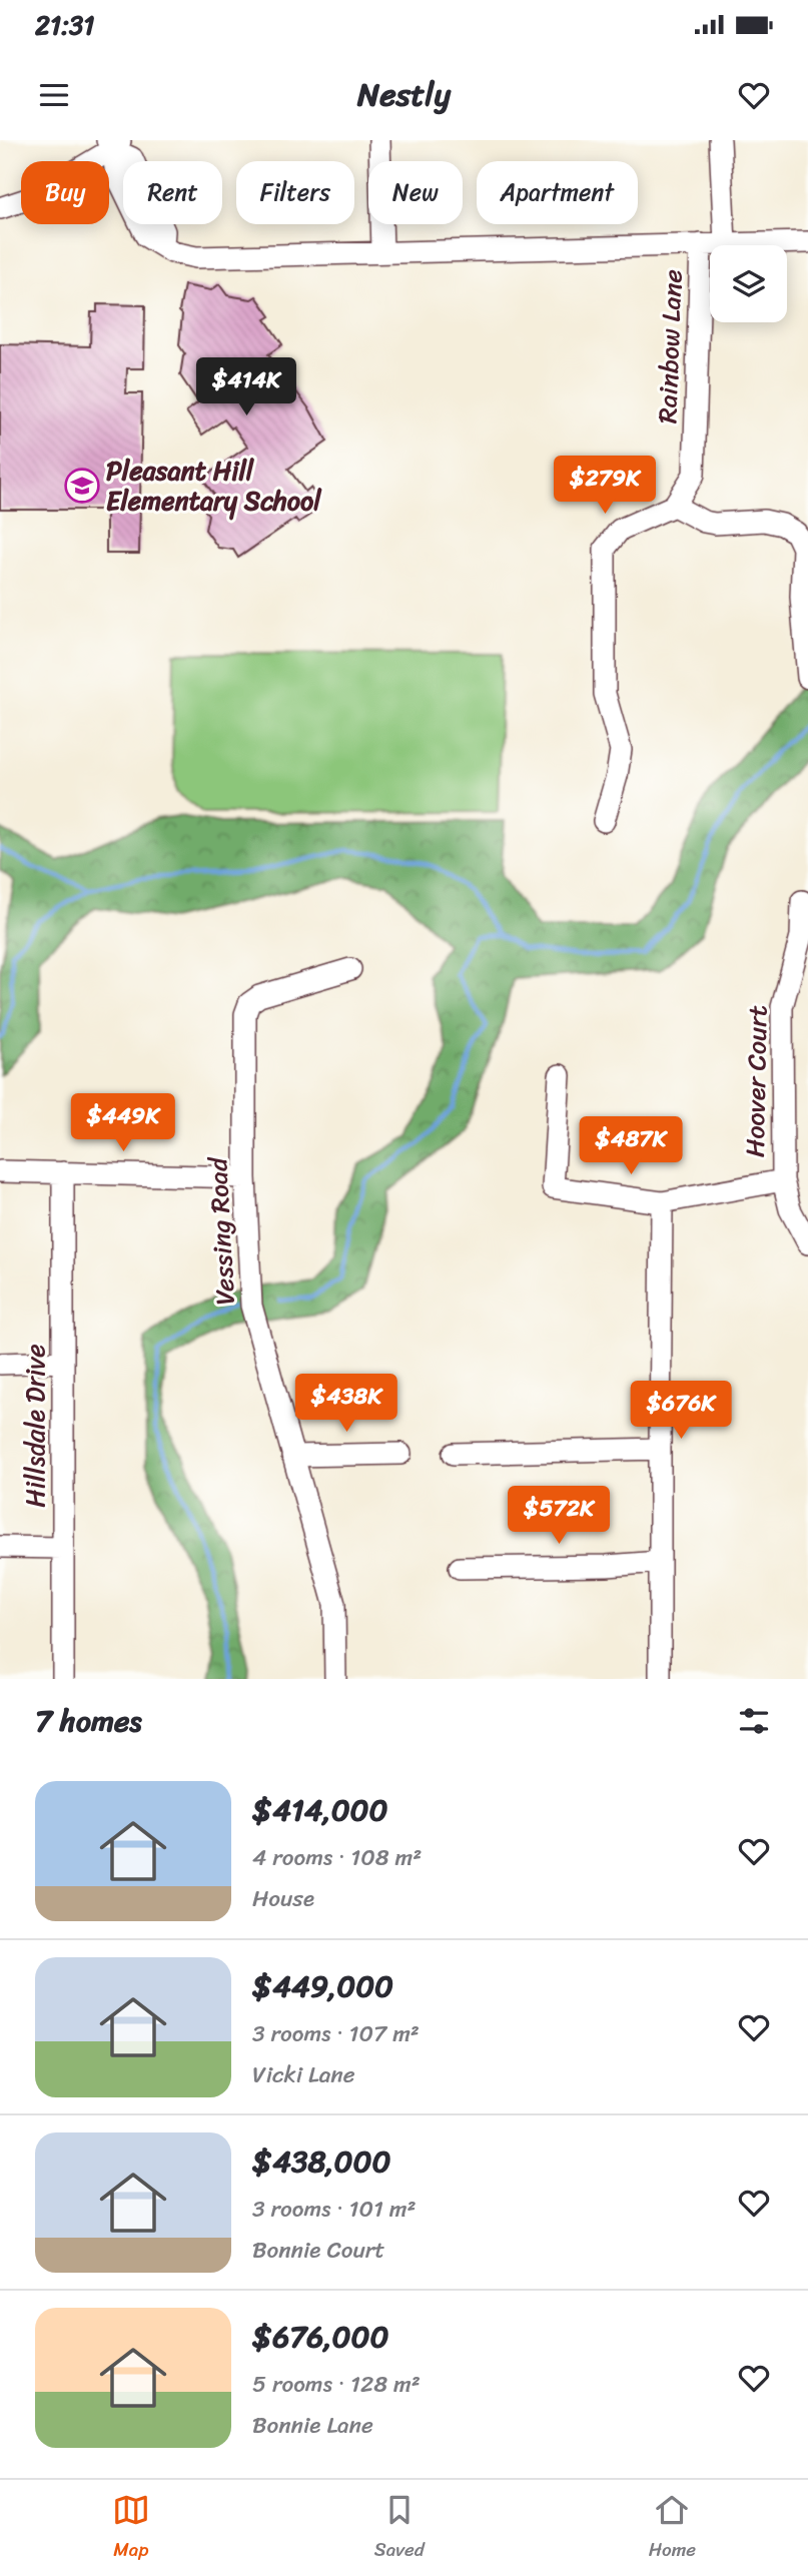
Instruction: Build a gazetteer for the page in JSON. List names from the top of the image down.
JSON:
{
  "streets": {
    "street": [
      "Rainbow Lane",
      "Hoover Court",
      "Vessing Road",
      "Hillsdale Drive"
    ]
  },
  "places": {
    "school or university": ["Pleasant Hill Elementary School"]
  },
  "page": {
    "status": "21:31",
    "header": "Nestly",
    "chip": [
      "Buy",
      "Rent",
      "Filters",
      "New",
      "Apartment"
    ],
    "price": [
      "$414K",
      "$279K",
      "$449K",
      "$487K",
      "$438K",
      "$676K",
      "$572K"
    ],
    "heading": "7 homes",
    "list": [
      {
        "name": "$414,000",
        "note": "4 rooms · 108 m² · House"
      },
      {
        "name": "$449,000",
        "note": "3 rooms · 107 m² · Vicki Lane"
      },
      {
        "name": "$438,000",
        "note": "3 rooms · 101 m² · Bonnie Court"
      },
      {
        "name": "$676,000",
        "note": "5 rooms · 128 m² · Bonnie Lane"
      }
    ],
    "tabs": ["Map", "Saved", "Home"]
  }
}
